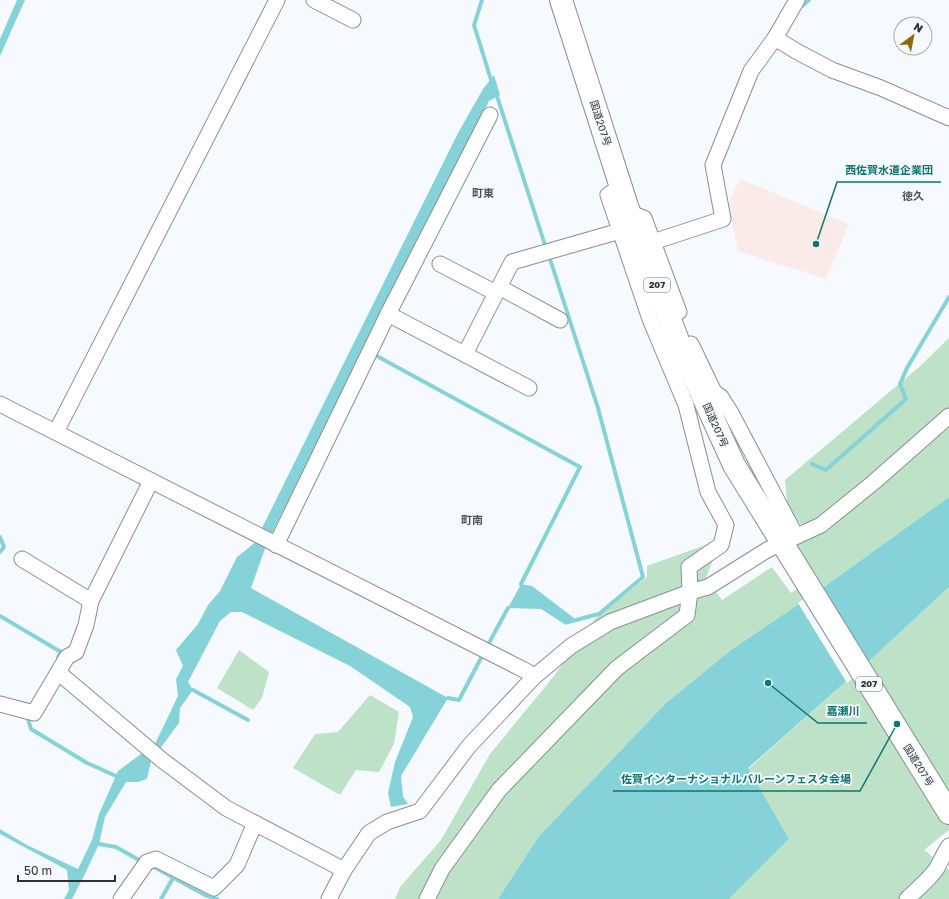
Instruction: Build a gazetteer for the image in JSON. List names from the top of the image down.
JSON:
{
  "streets": {
    "highway": ["国道207号", "207"]
  },
  "districts": ["町東", "徳久", "町南"],
  "places": ["西佐賀水道企業団", "嘉瀬川", "佐賀インターナショナルバルーンフェスタ会場"],
  "scale_bar": "50 m",
  "north": "top right"
}
